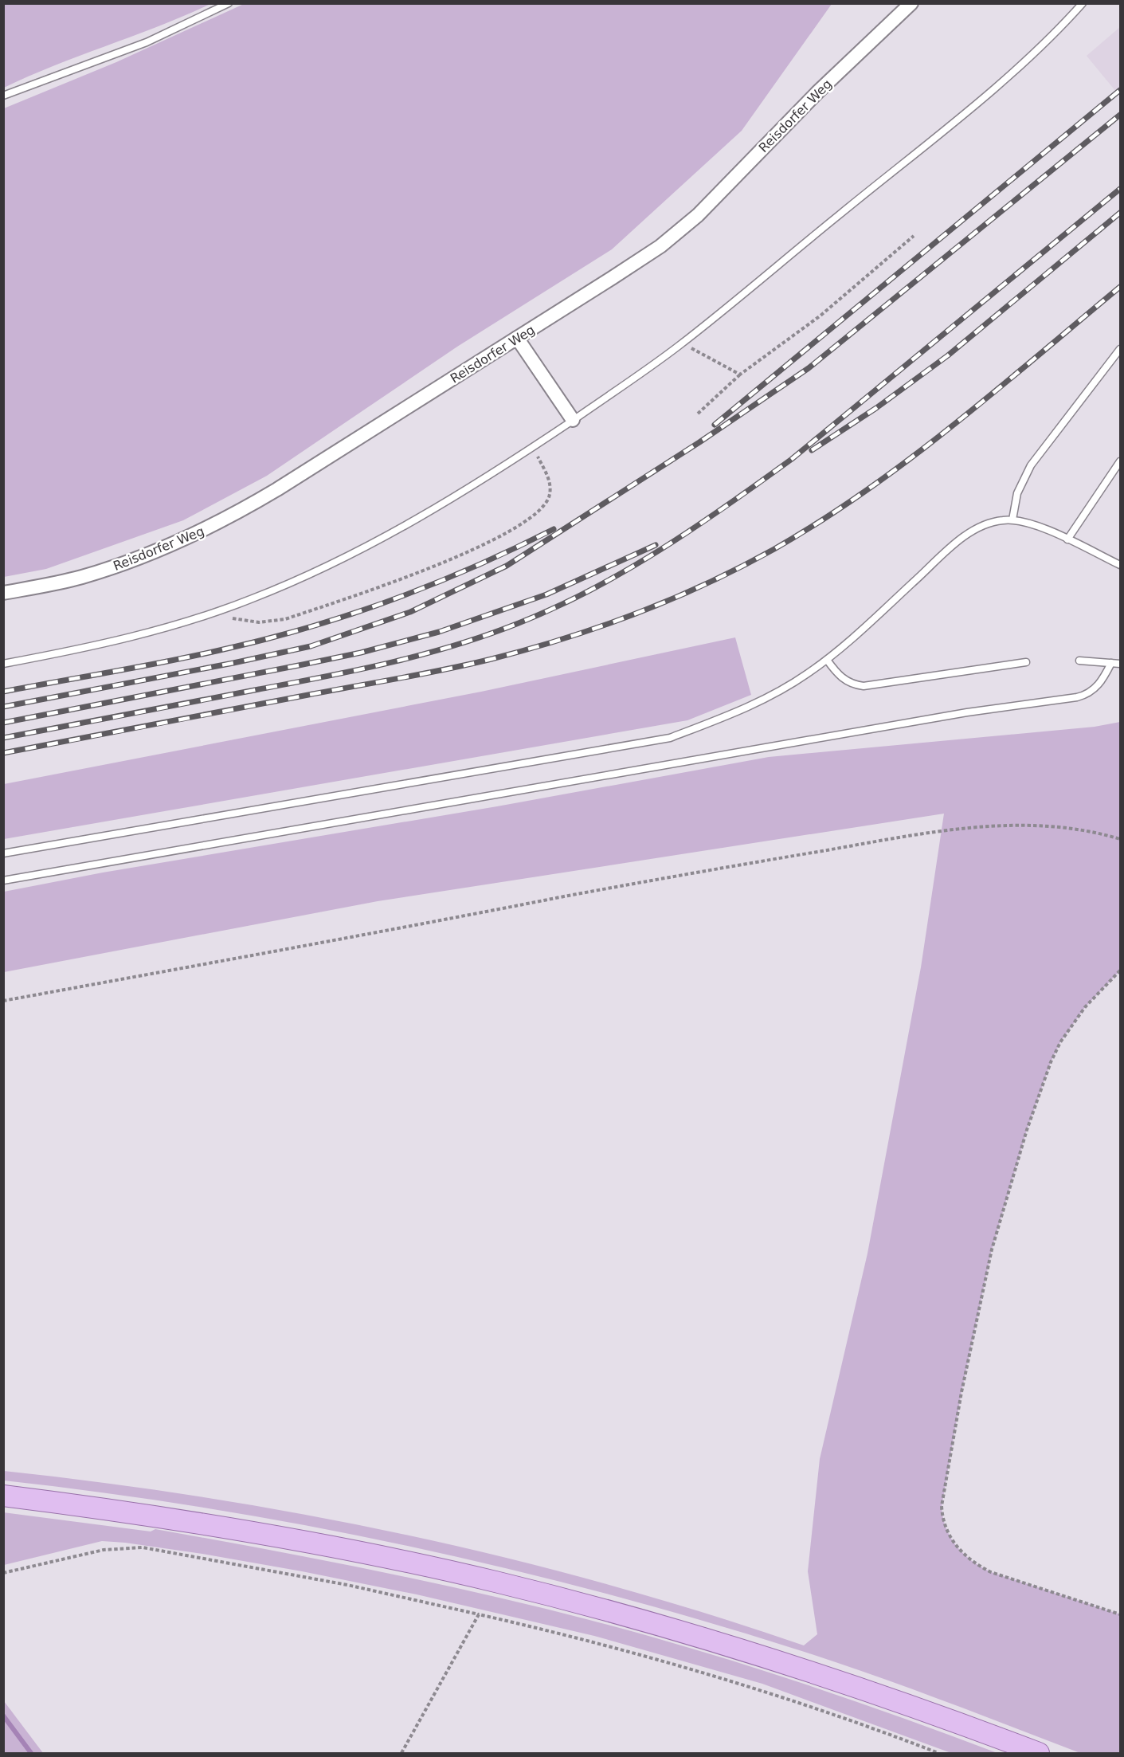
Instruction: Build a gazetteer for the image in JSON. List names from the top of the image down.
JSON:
{
  "streets": {
    "street": ["Reisdorfer Weg"]
  }
}
